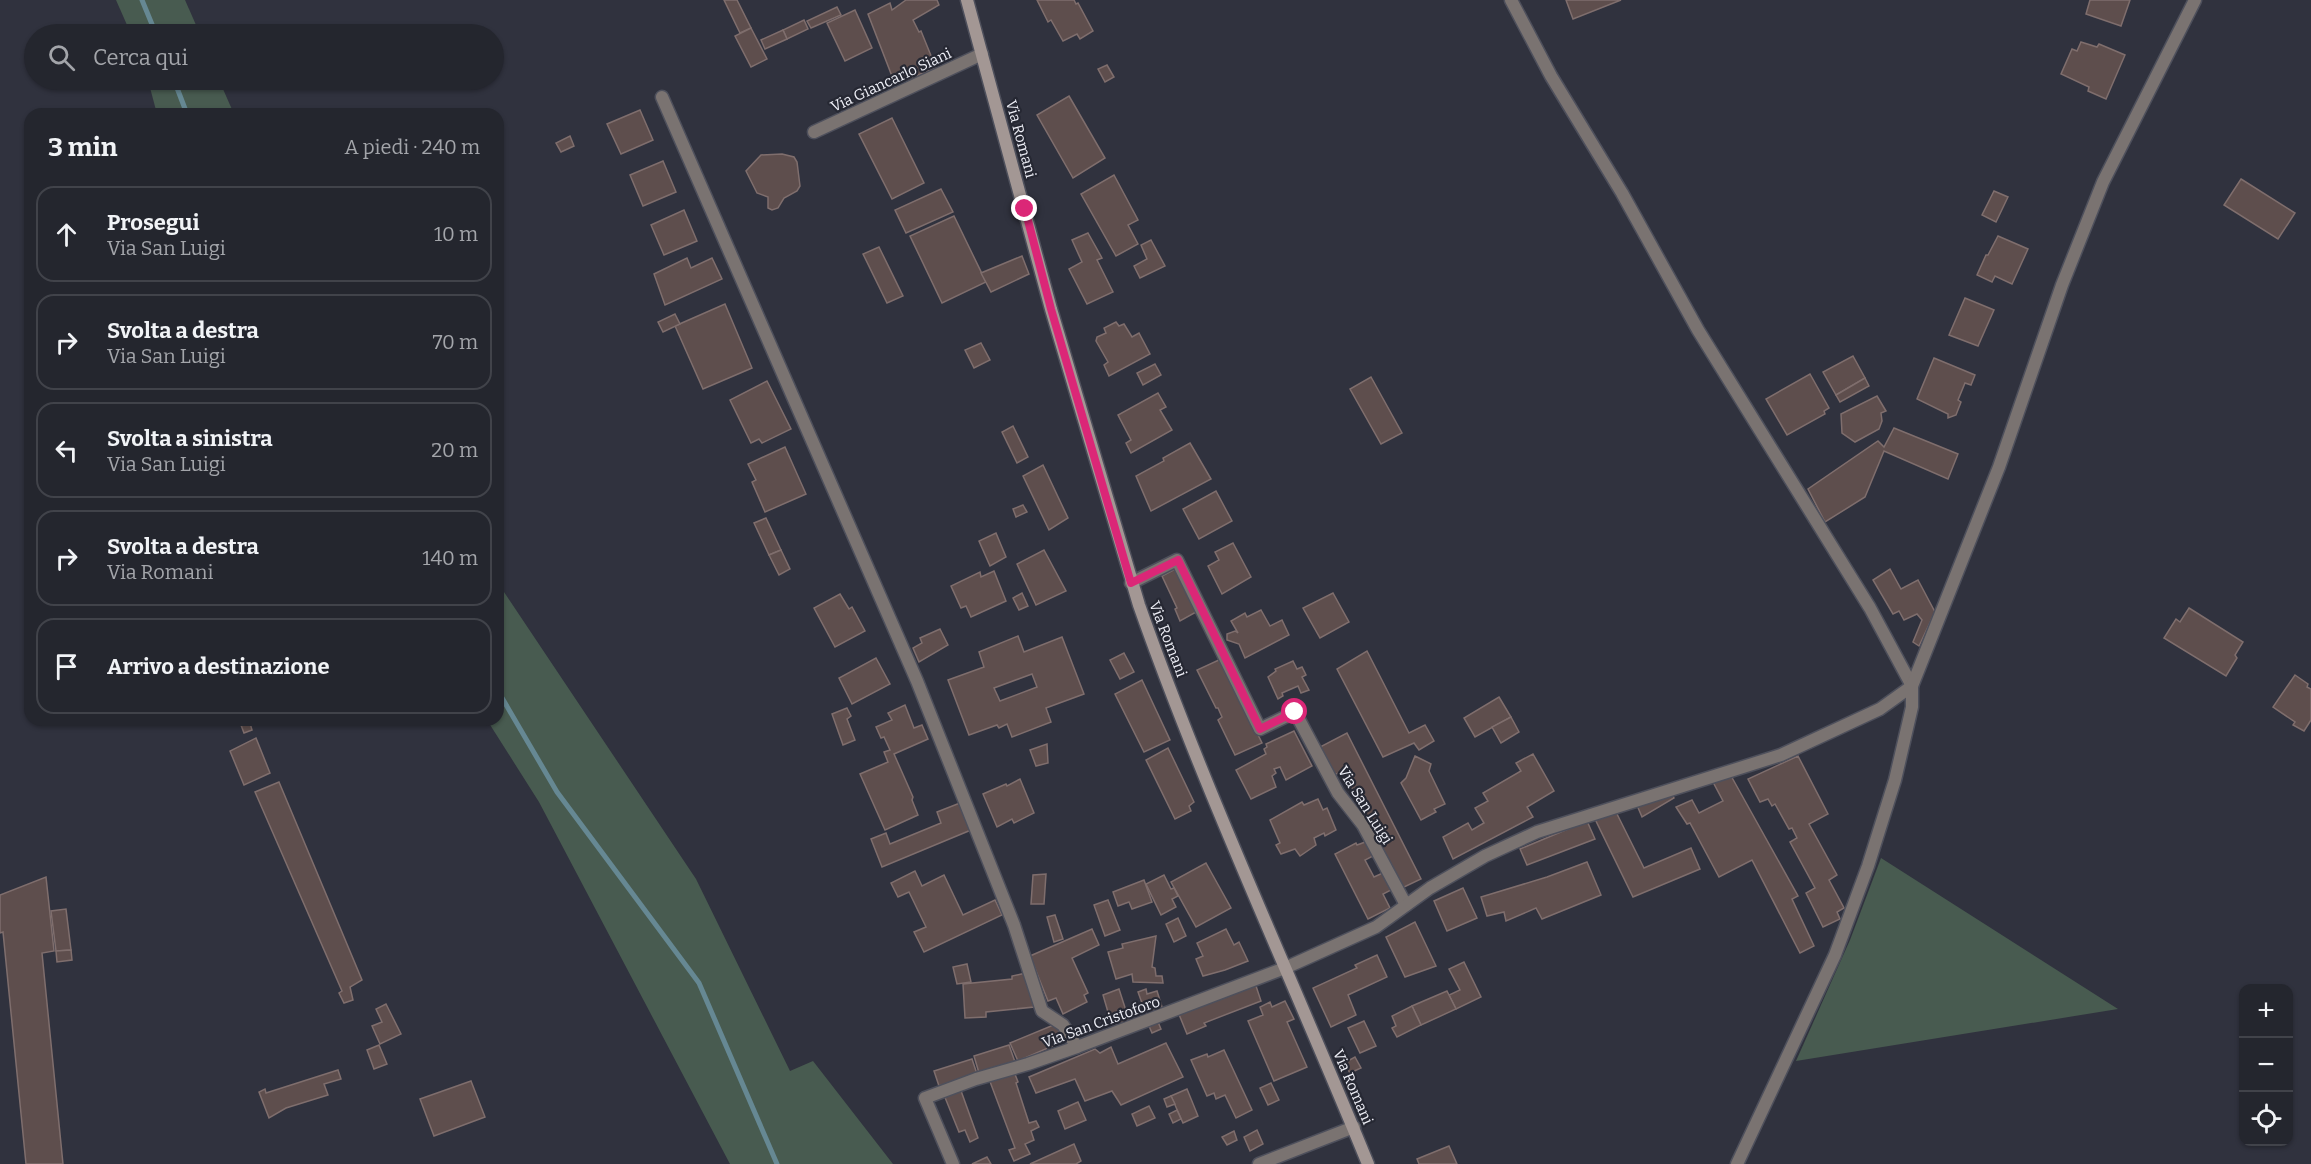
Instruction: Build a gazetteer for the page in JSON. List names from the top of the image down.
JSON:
{
  "streets": {
    "street": [
      "Via Giancarlo Siani",
      "Via Romani",
      "Via San Luigi",
      "Via San Cristoforo"
    ]
  },
  "crossings": [
    ["Via Giancarlo Siani", "Via Romani"],
    ["Via Romani", "Via San Luigi"],
    ["Via Romani", "Via San Cristoforo"],
    ["Via San Luigi", "Via San Cristoforo"]
  ],
  "page": {
    "search": "Cerca qui",
    "heading": ["3 min", "A piedi · 240 m"],
    "list": [
      ["Prosegui", "Via San Luigi", "10 m"],
      ["Svolta a destra", "Via San Luigi", "70 m"],
      ["Svolta a sinistra", "Via San Luigi", "20 m"],
      ["Svolta a destra", "Via Romani", "140 m"],
      "Arrivo a destinazione"
    ],
    "map_buttons": ["+", "−"]
  }
}
